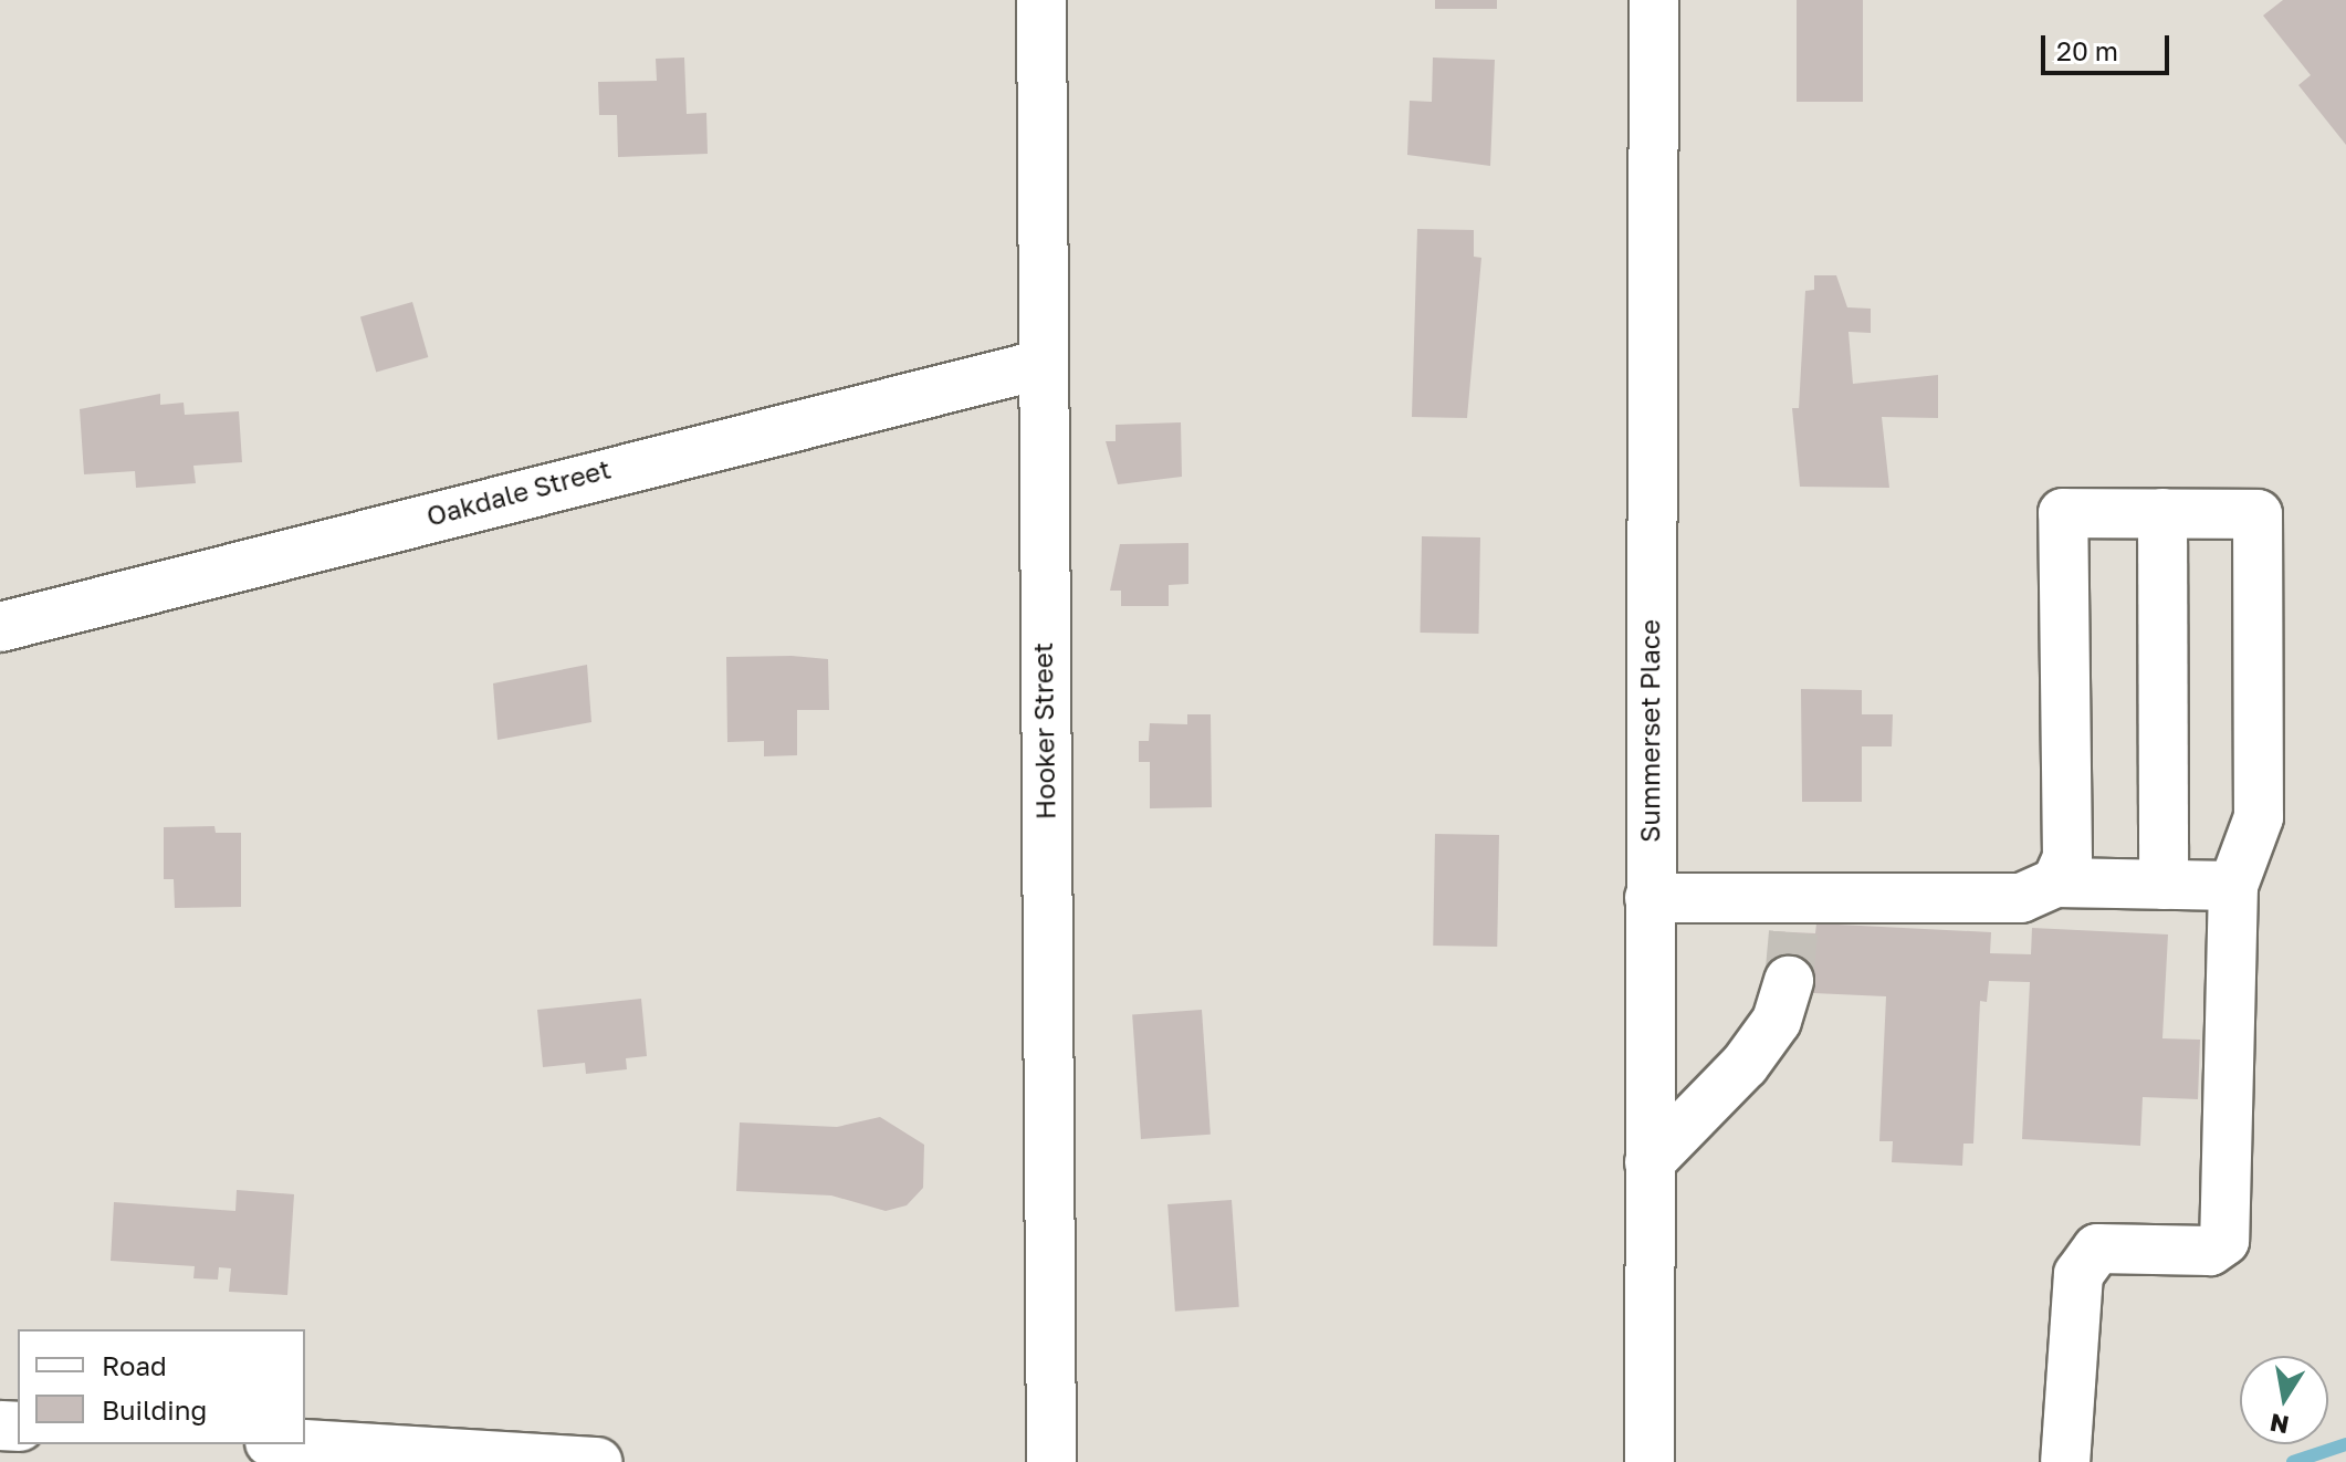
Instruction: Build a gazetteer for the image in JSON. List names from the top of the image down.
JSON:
{
  "streets": {
    "street": ["Oakdale Street", "Hooker Street", "Summerset Place"]
  },
  "crossings": [
    ["Oakdale Street", "Hooker Street"]
  ],
  "legend": ["Road", "Building"],
  "scale_bar": "20 m",
  "north": "bottom"
}
